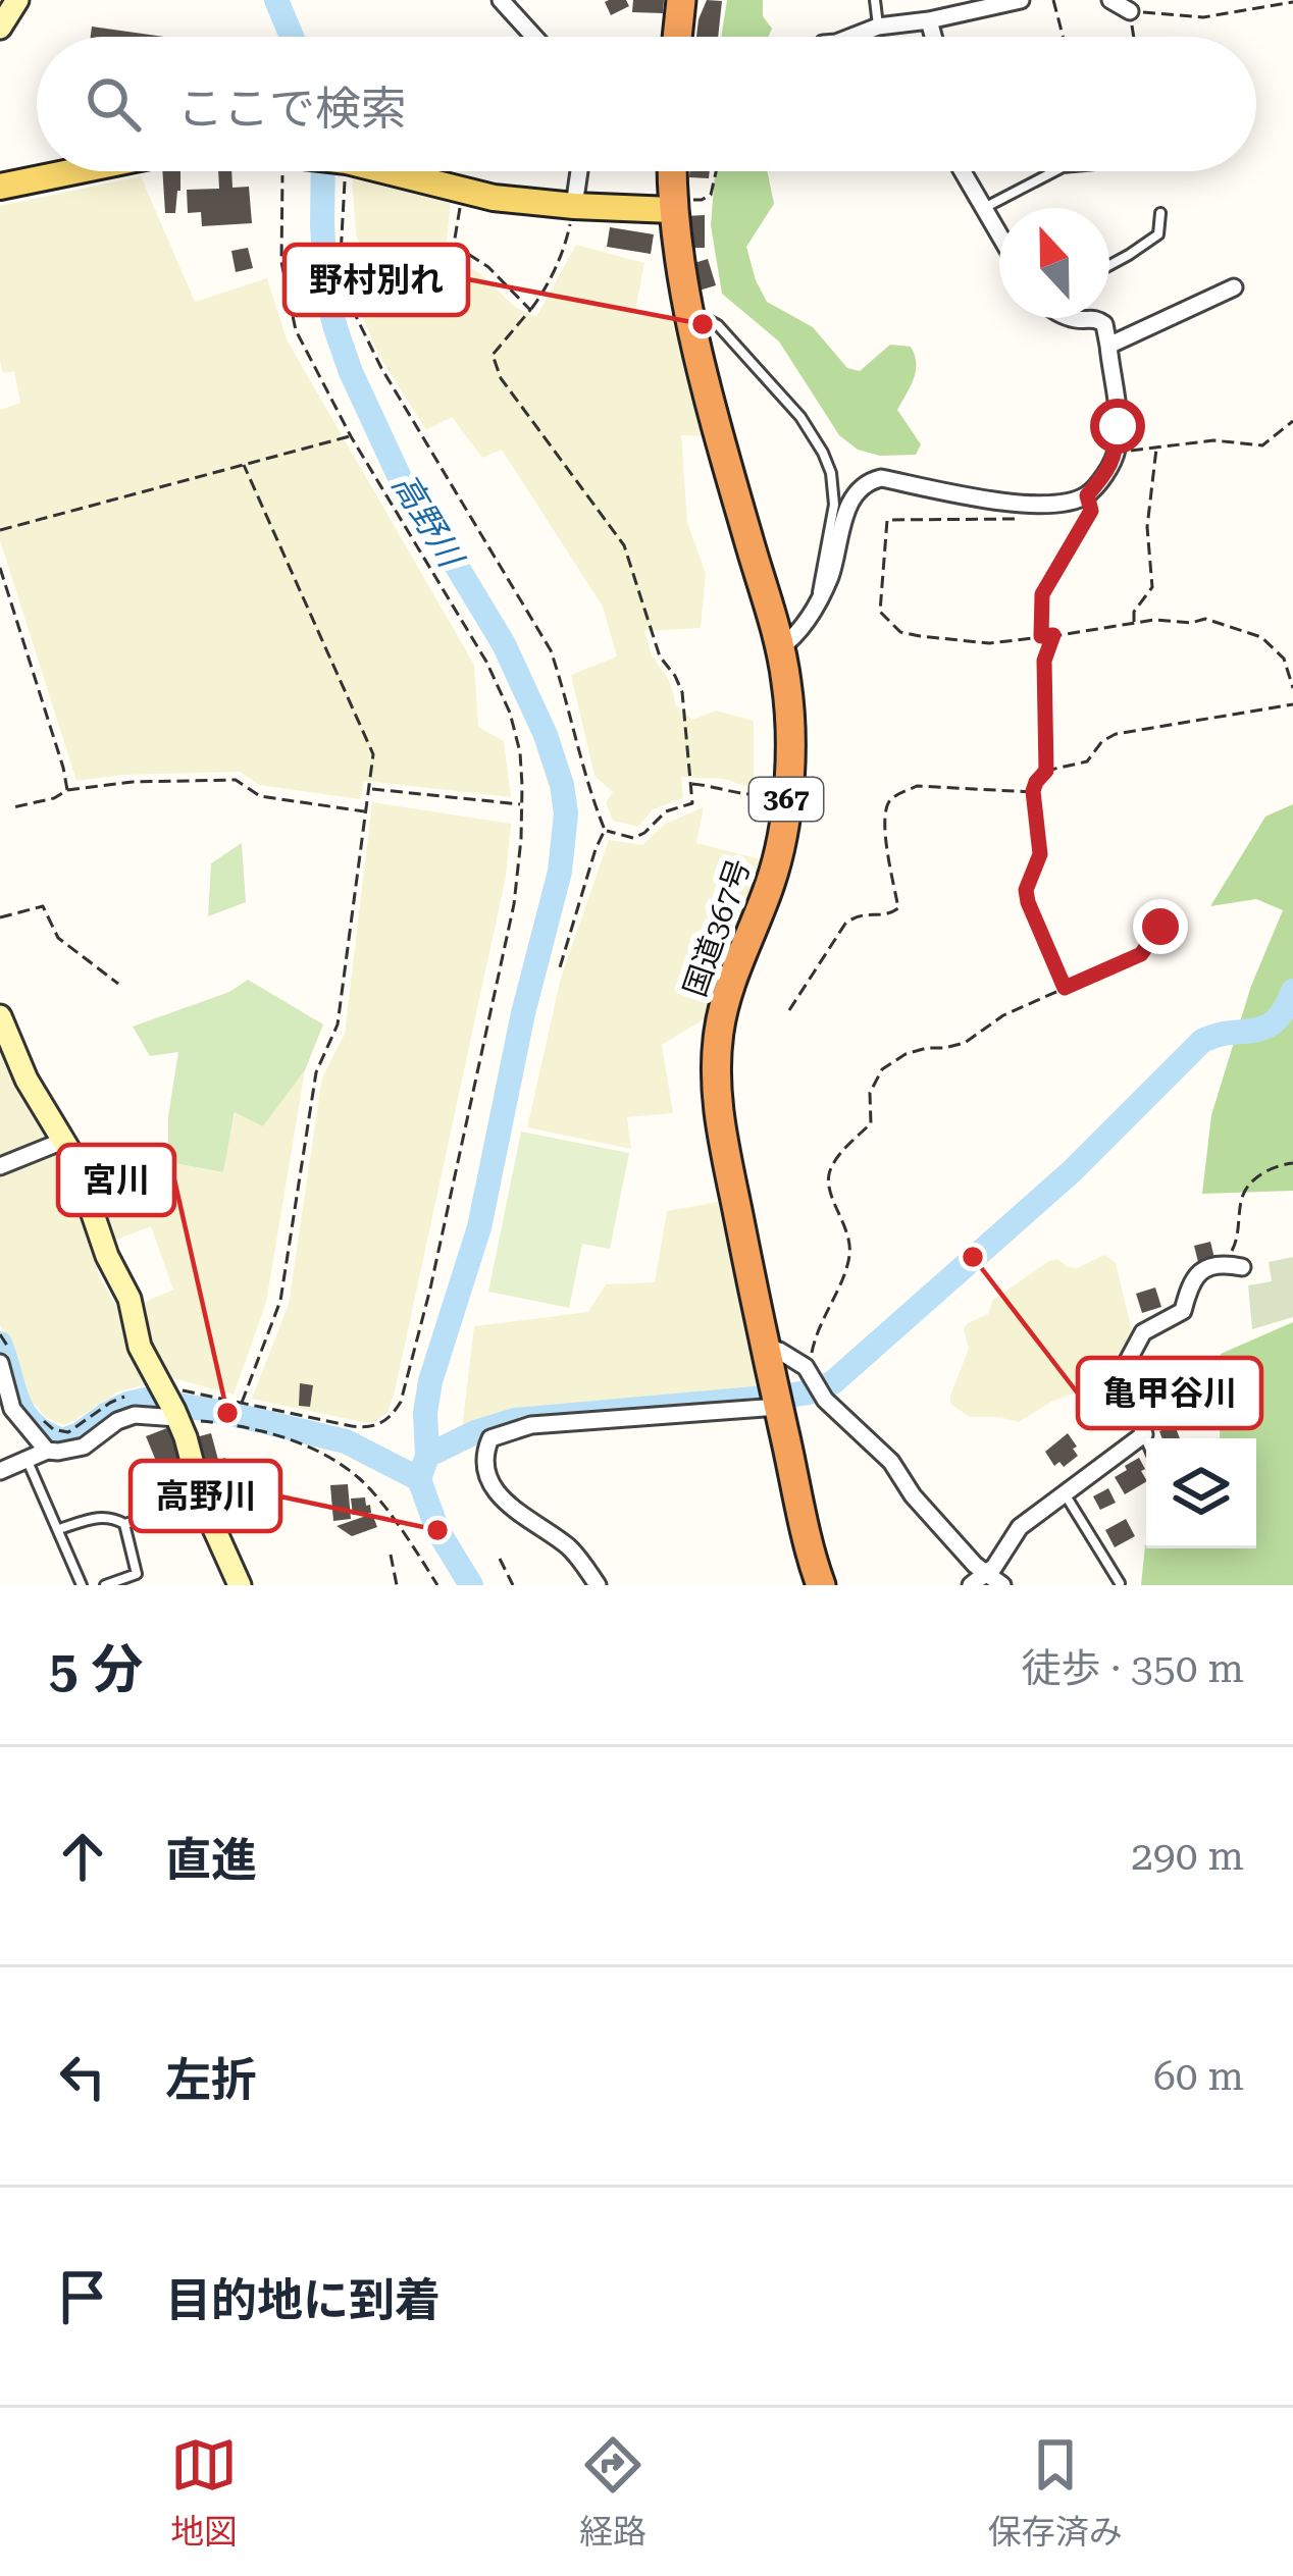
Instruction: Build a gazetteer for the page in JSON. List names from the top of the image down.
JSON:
{
  "streets": {
    "highway": ["367", "国道367号"]
  },
  "water": ["高野川"],
  "places": [
    "野村別れ",
    "亀甲谷川",
    "宮川",
    "高野川"
  ],
  "north": "top",
  "page": {
    "search": "ここで検索",
    "heading": ["5 分", "徒歩 · 350 m"],
    "list": [
      ["直進", "290 m"],
      ["左折", "60 m"],
      "目的地に到着"
    ],
    "nav": ["地図", "経路", "保存済み"]
  }
}
